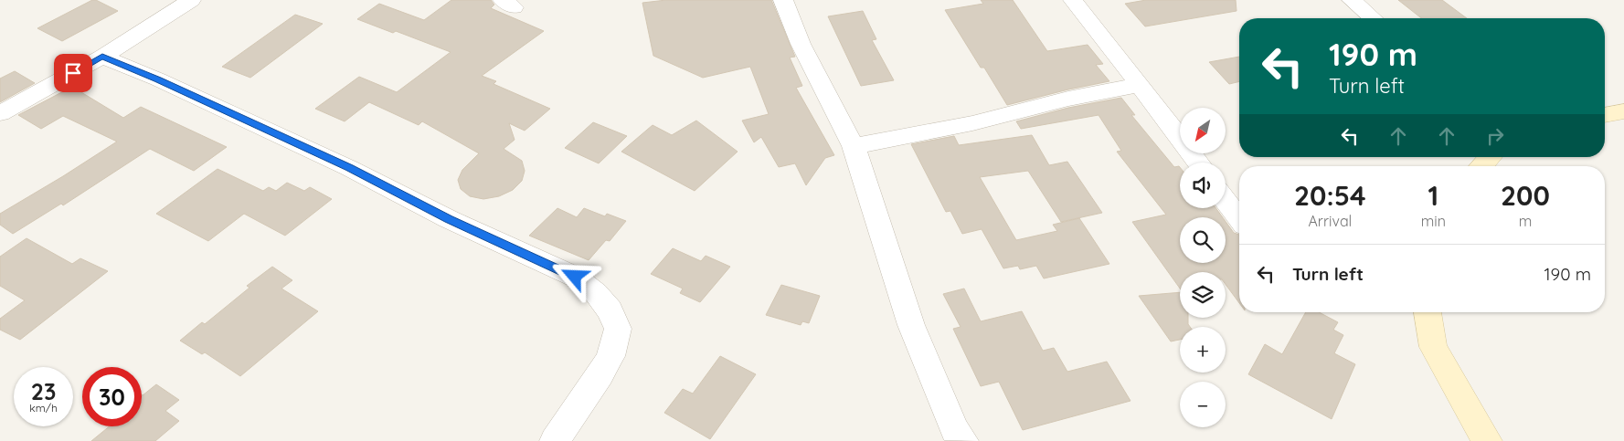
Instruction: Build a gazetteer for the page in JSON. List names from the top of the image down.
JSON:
{
  "north": "bottom left",
  "page": {
    "turn": ["190 m", "Turn left"],
    "map_buttons": ["+", "−"],
    "eta": [
      "20:54",
      "Arrival",
      "1",
      "min",
      "200",
      "m"
    ],
    "list": [
      {
        "name": "Turn left",
        "value": "190 m"
      }
    ],
    "speed": "23 km/h",
    "limit": "30"
  }
}
